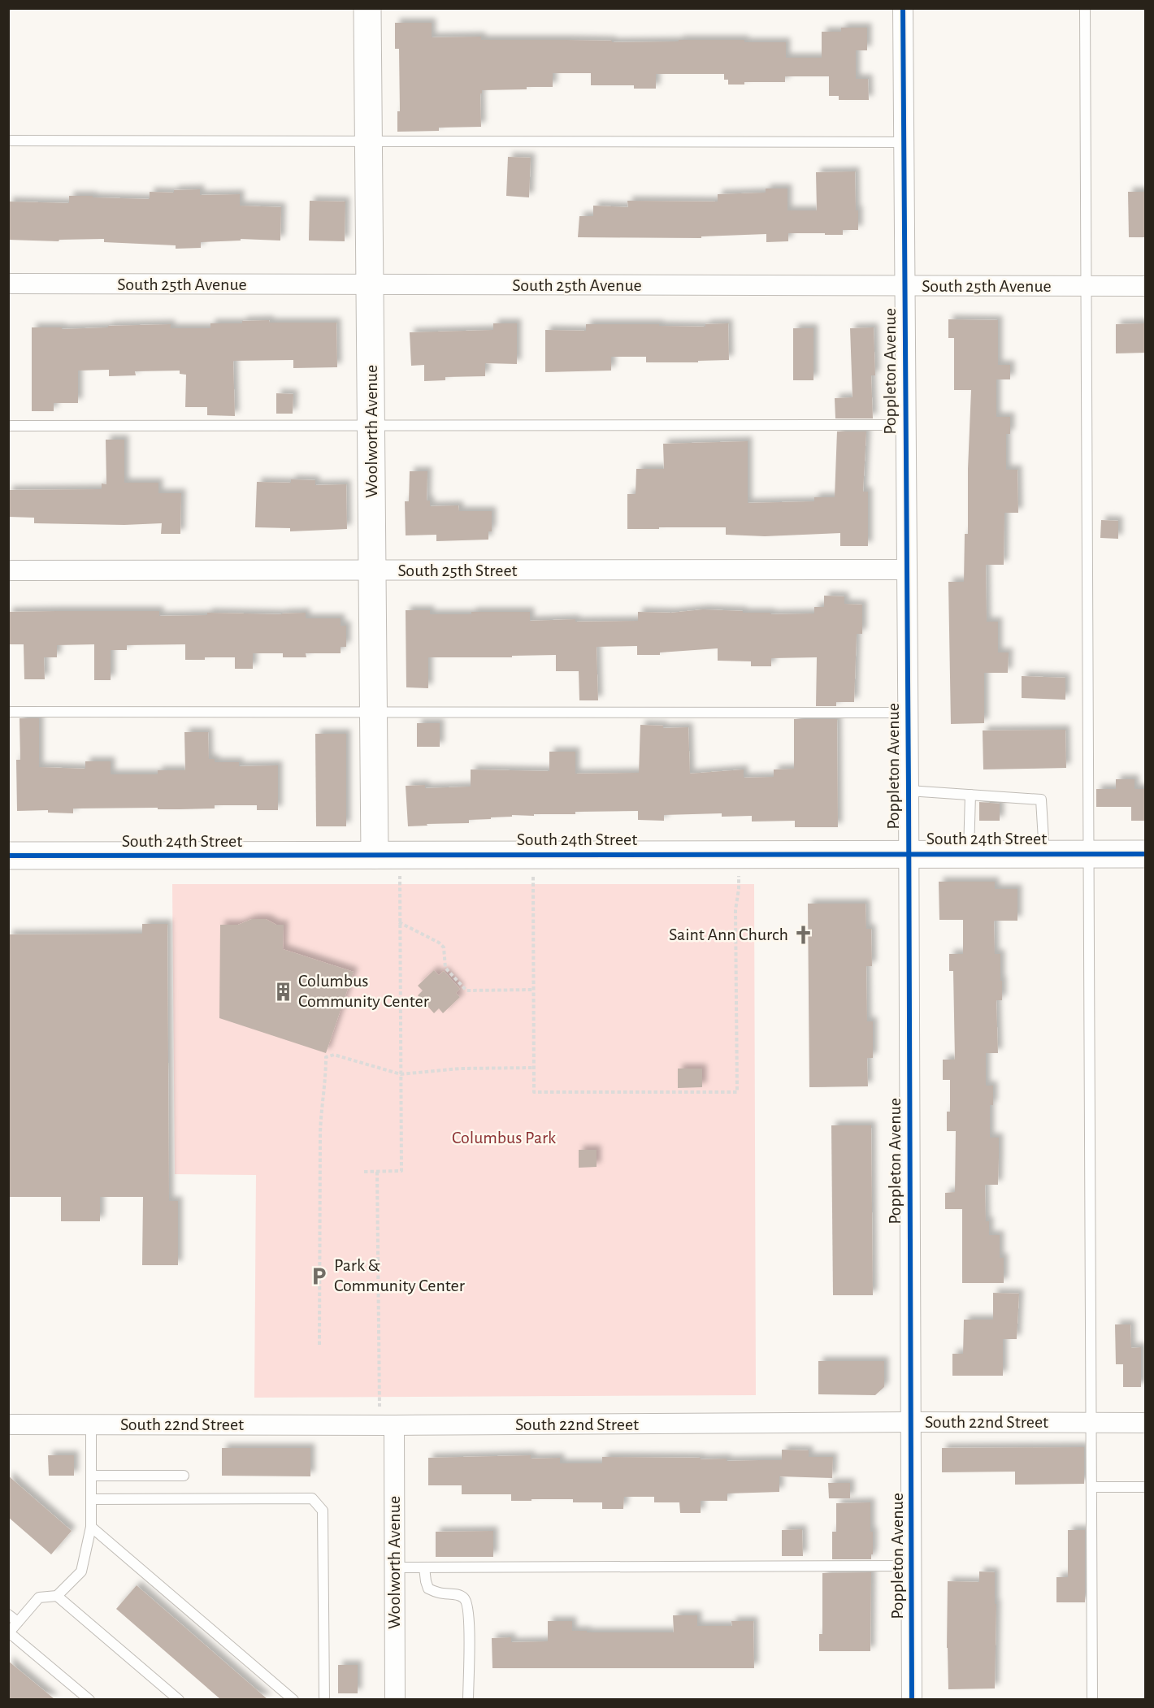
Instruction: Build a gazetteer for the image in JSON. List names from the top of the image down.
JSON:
{
  "streets": {
    "main road": ["Woolworth Avenue", "South 24th Street"],
    "street": [
      "South 25th Avenue",
      "Poppleton Avenue",
      "South 25th Street",
      "South 22nd Street"
    ]
  },
  "crossings": [
    ["South 25th Avenue", "Poppleton Avenue"],
    ["South 25th Avenue", "Woolworth Avenue"],
    ["Poppleton Avenue", "South 25th Street"],
    ["Poppleton Avenue", "South 24th Street"],
    ["Poppleton Avenue", "South 22nd Street"],
    ["Woolworth Avenue", "South 25th Street"],
    ["Woolworth Avenue", "South 24th Street"],
    ["Woolworth Avenue", "South 22nd Street"]
  ],
  "parks": ["Columbus Park"],
  "places": {
    "church": ["Saint Ann Church"],
    "building": ["Columbus Community Center"],
    "parking": ["Park & Community Center"]
  }
}
